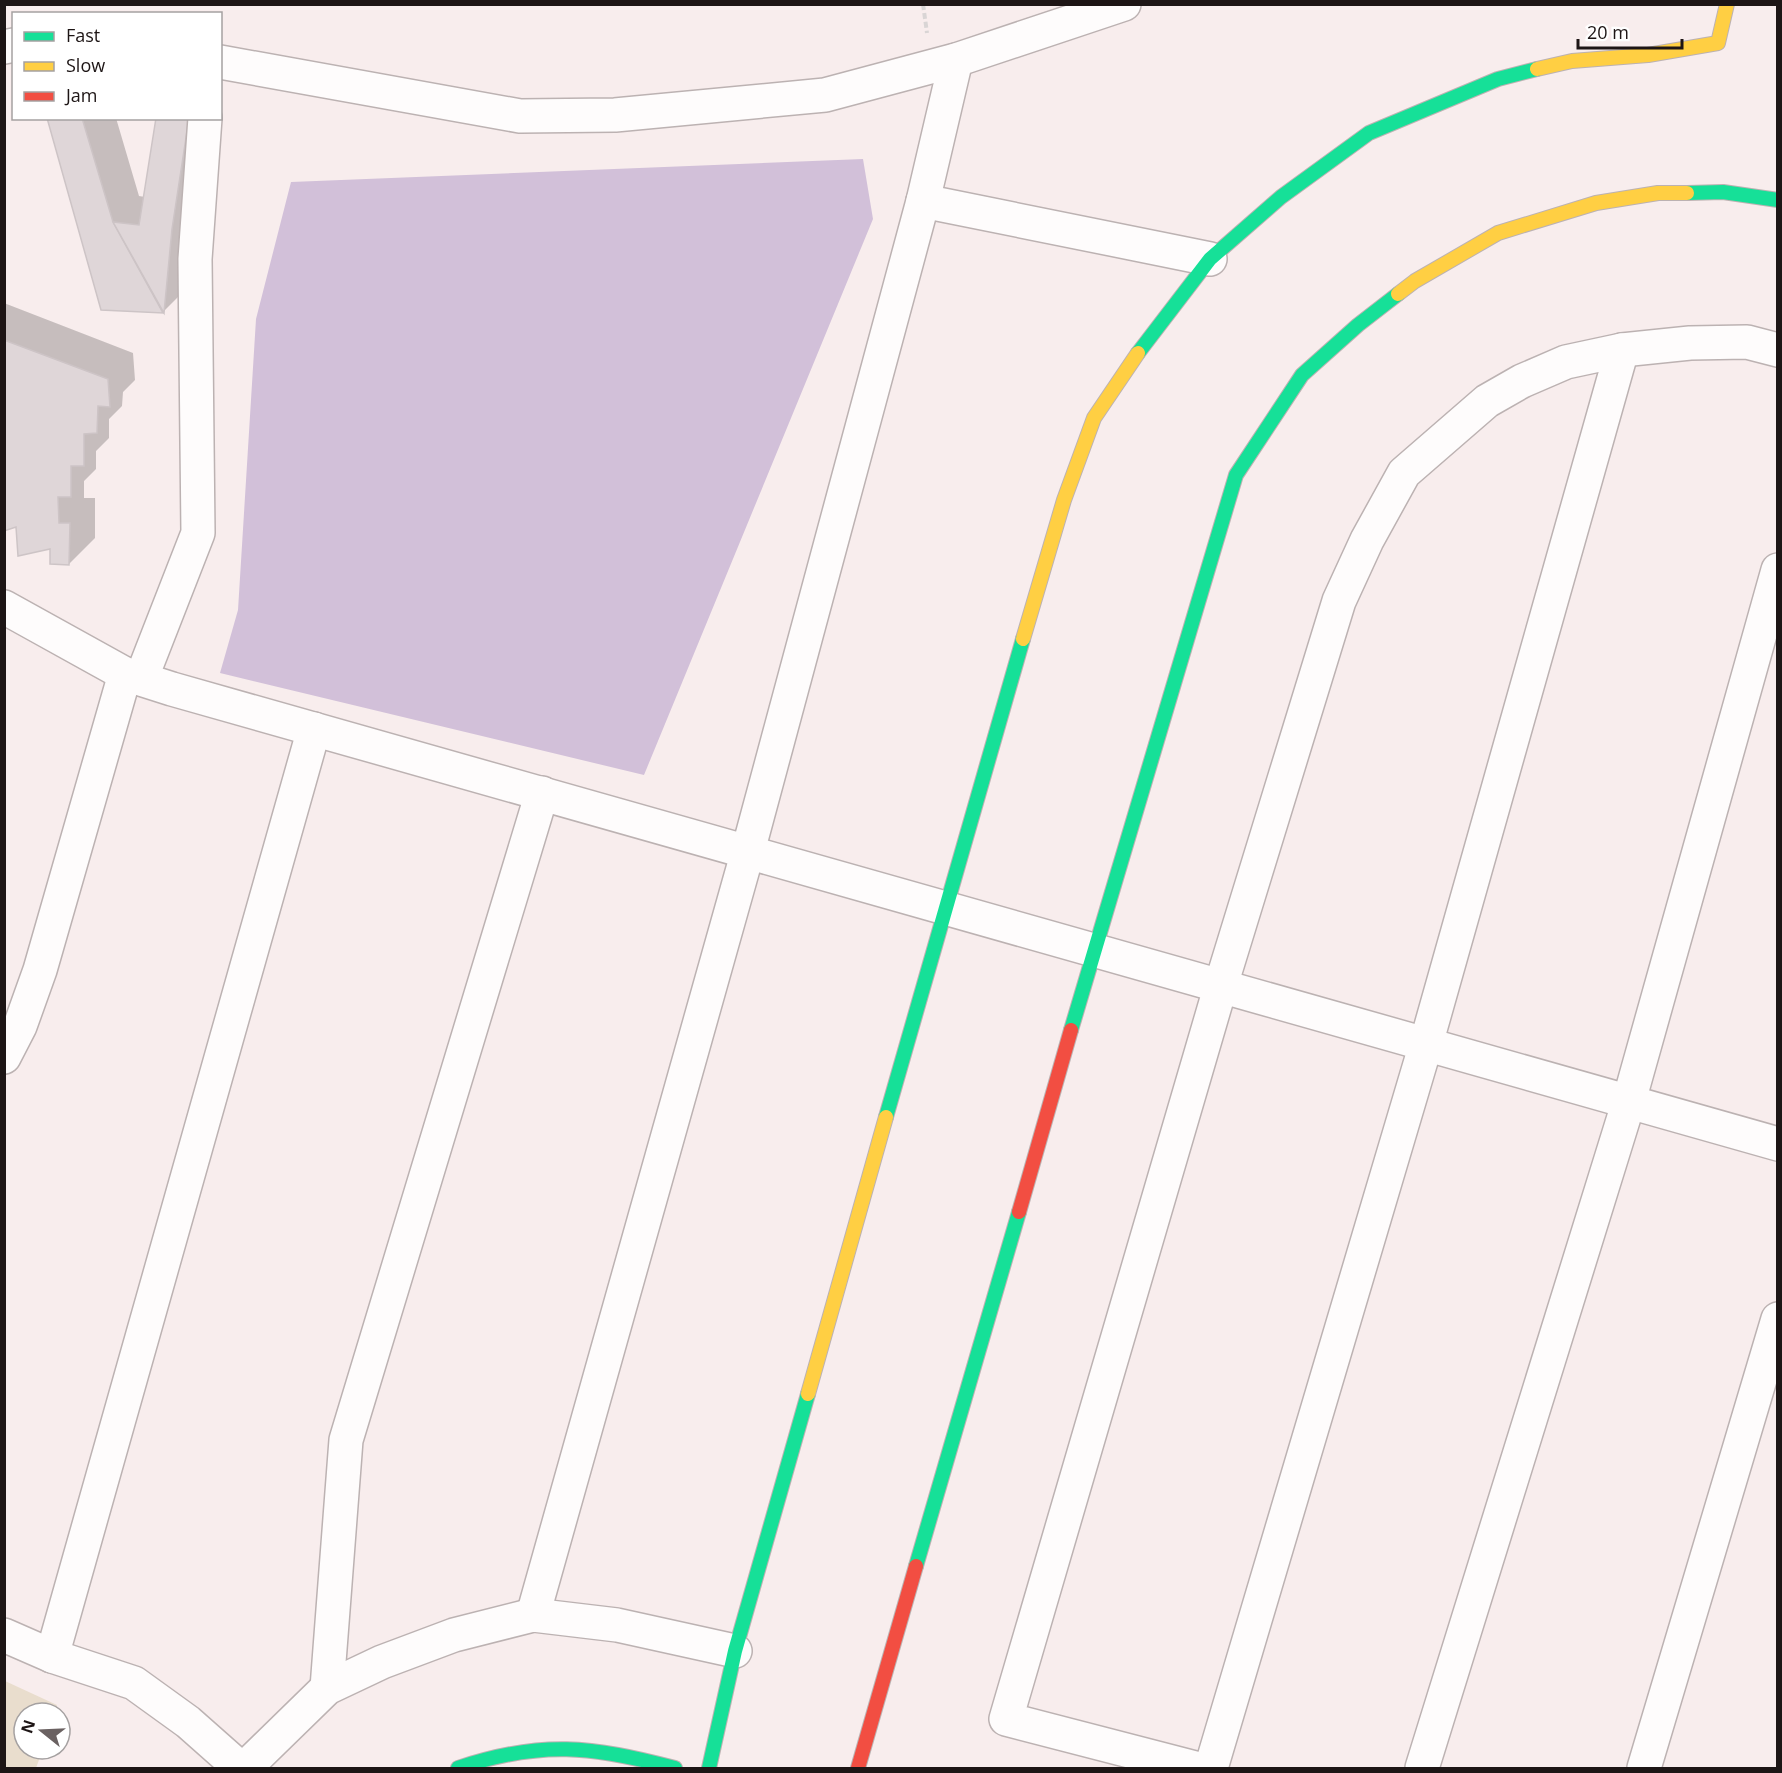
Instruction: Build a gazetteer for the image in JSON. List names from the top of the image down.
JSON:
{
  "legend": ["Fast", "Slow", "Jam"],
  "scale_bar": "20 m",
  "north": "left"
}
